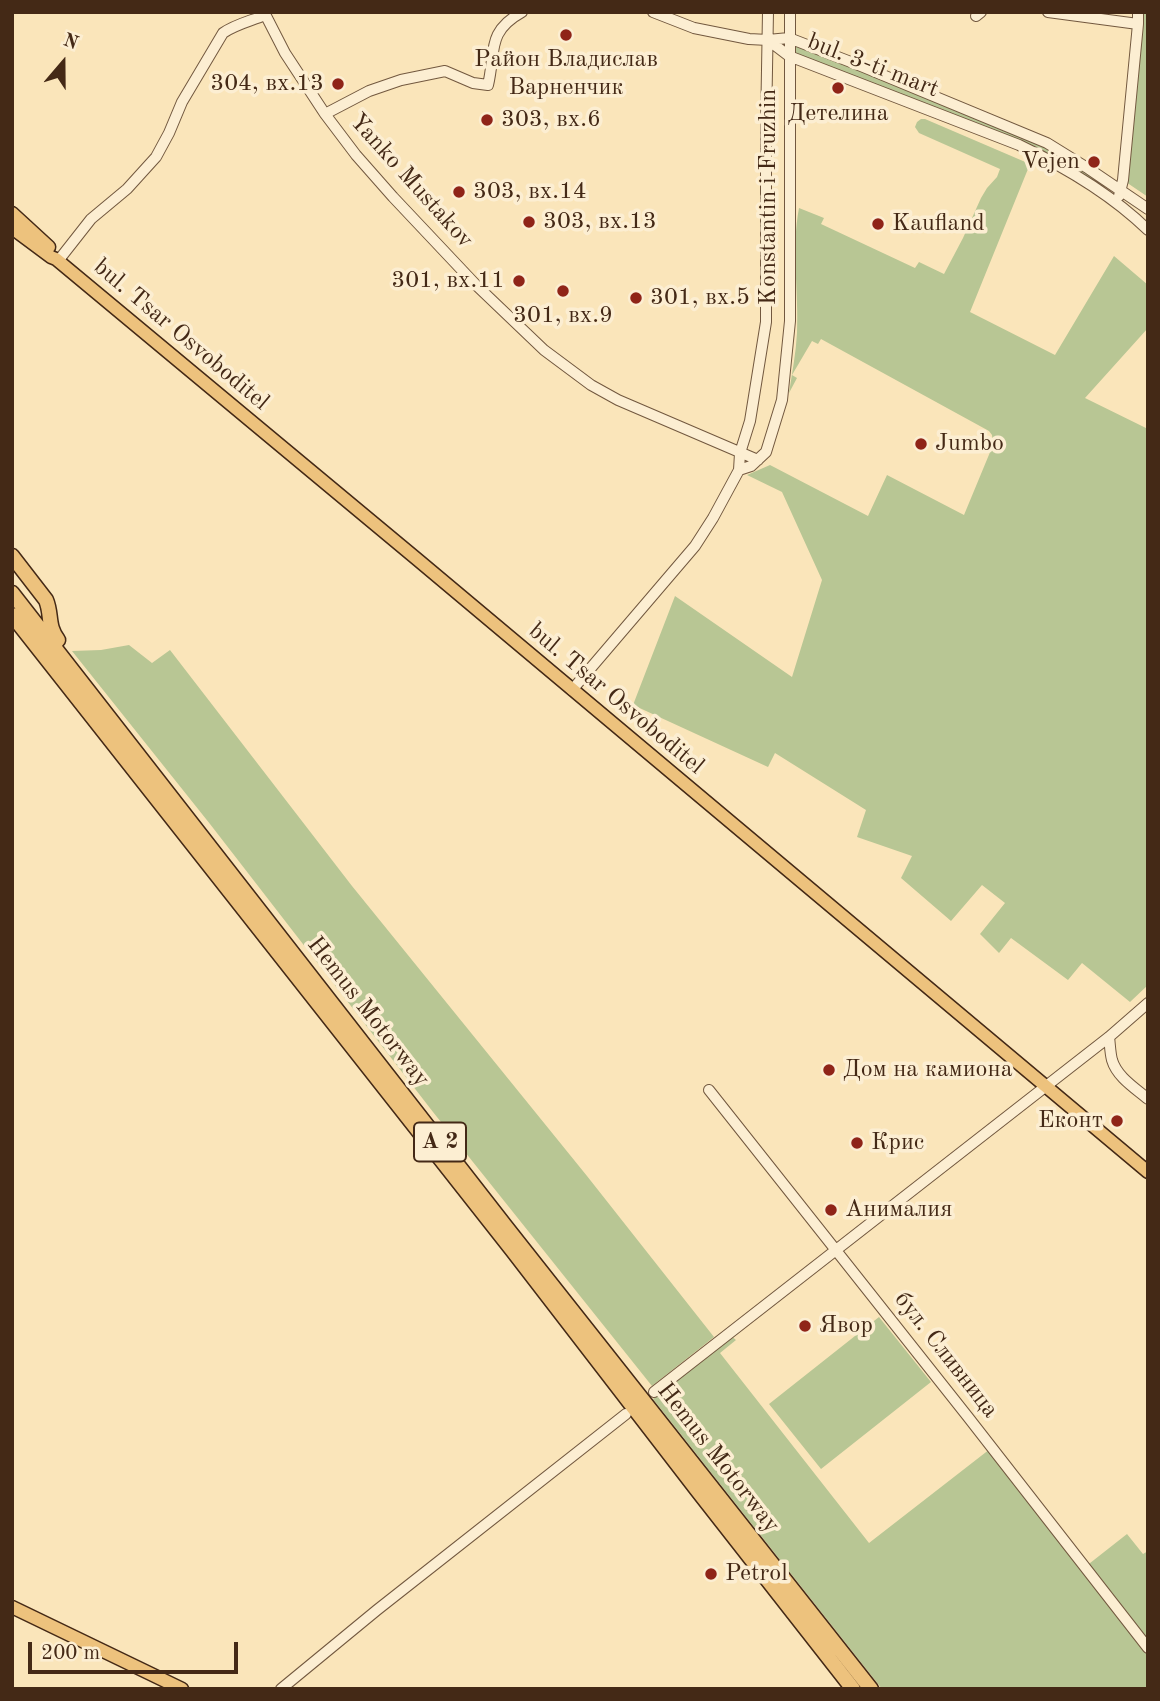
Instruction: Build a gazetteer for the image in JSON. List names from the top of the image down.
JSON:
{
  "streets": {
    "highway": ["Hemus Motorway", "A 2"],
    "main road": ["bul. Tsar Osvoboditel"],
    "street": [
      "bul. 3-ti mart",
      "Yanko Mustakov",
      "Konstantin i Fruzhin",
      "бул. Сливница"
    ]
  },
  "crossings": [
    ["bul. 3-ti mart", "Konstantin i Fruzhin"],
    ["Yanko Mustakov", "Konstantin i Fruzhin"]
  ],
  "places": [
    "Район Владислав Варненчик",
    "304, вх.13",
    "Детелина",
    "303, вх.6",
    "Vejen",
    "303, вх.14",
    "303, вх.13",
    "Kaufland",
    "301, вх.11",
    "301, вх.9",
    "301, вх.5",
    "Jumbo",
    "Дом на камиона",
    "Еконт",
    "Крис",
    "Анималия",
    "Явор",
    "Petrol"
  ],
  "scale_bar": "200 m",
  "north": "top"
}
